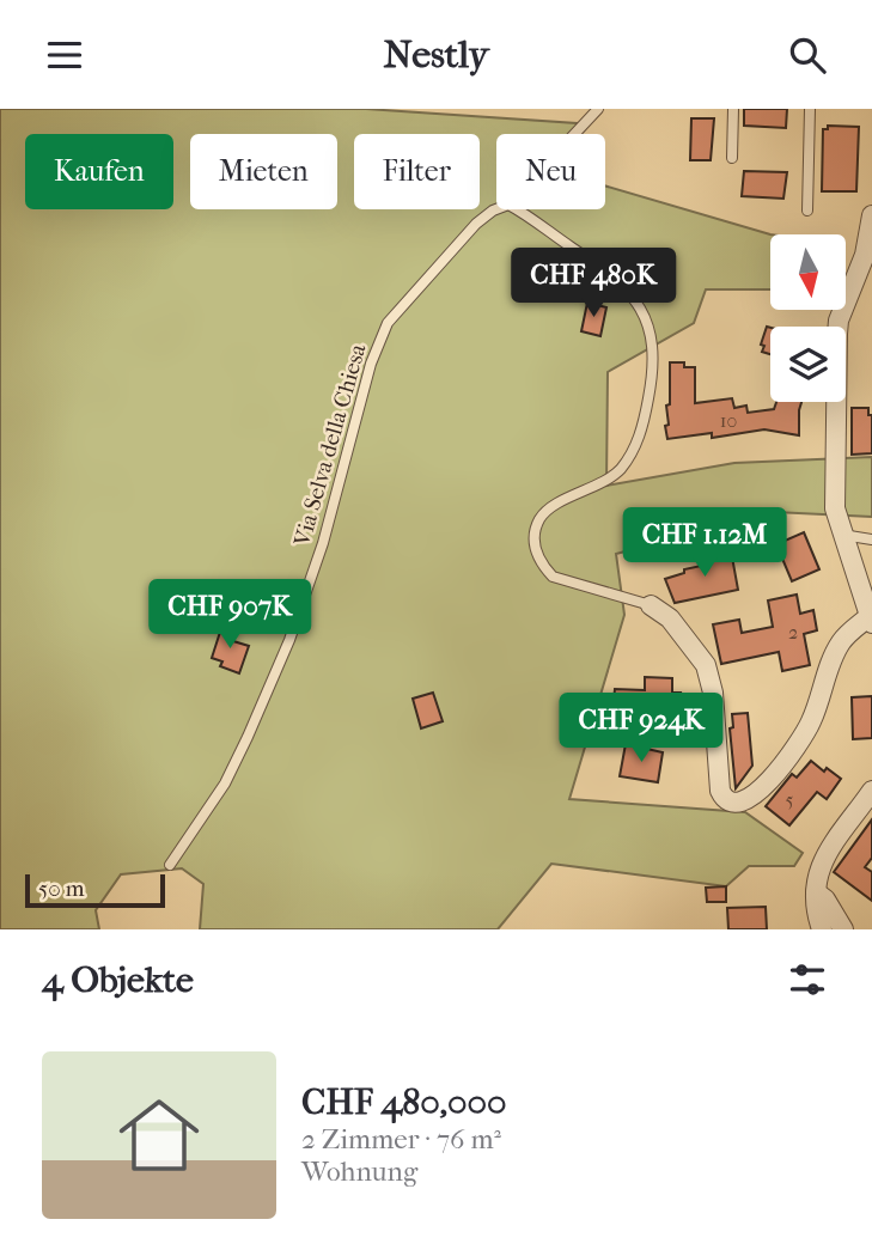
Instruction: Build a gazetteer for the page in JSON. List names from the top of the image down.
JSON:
{
  "streets": {
    "lane": ["Via Selva della Chiesa"]
  },
  "house_numbers": ["10", "2", "5"],
  "scale_bar": "50 m",
  "north": "bottom",
  "page": {
    "header": "Nestly",
    "chip": [
      "Kaufen",
      "Mieten",
      "Filter",
      "Neu"
    ],
    "price": [
      "CHF 480K",
      "CHF 1.12M",
      "CHF 907K",
      "CHF 924K"
    ],
    "scale": "50 m",
    "heading": "4 Objekte",
    "list": [
      {
        "name": "CHF 480,000",
        "note": "2 Zimmer · 76 m² · Wohnung"
      }
    ]
  }
}
